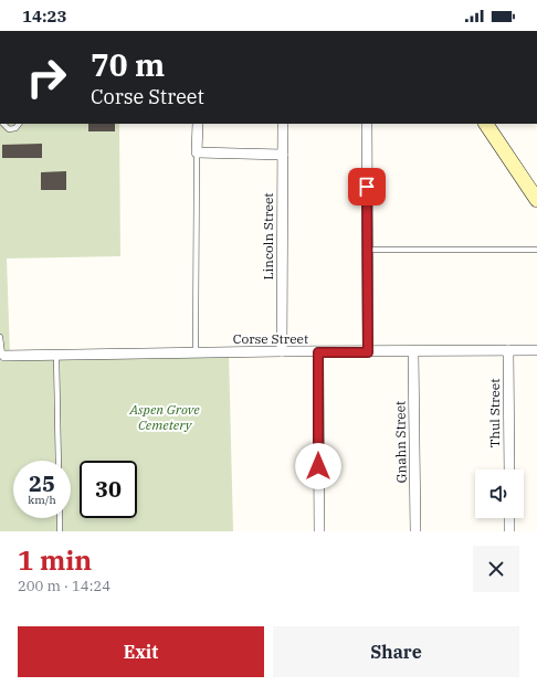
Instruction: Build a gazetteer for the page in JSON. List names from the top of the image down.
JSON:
{
  "streets": {
    "street": [
      "Lincoln Street",
      "Corse Street",
      "Thul Street",
      "Gnahn Street"
    ]
  },
  "crossings": [
    ["Lincoln Street", "Corse Street"],
    ["Corse Street", "Thul Street"],
    ["Corse Street", "Gnahn Street"]
  ],
  "parks": ["Aspen Grove Cemetery"],
  "page": {
    "status": "14:23",
    "turn": ["70 m", "Corse Street"],
    "speed": "25 km/h",
    "limit": "30",
    "heading": ["1 min", "200 m · 14:24"],
    "buttons": ["Exit", "Share"]
  }
}
